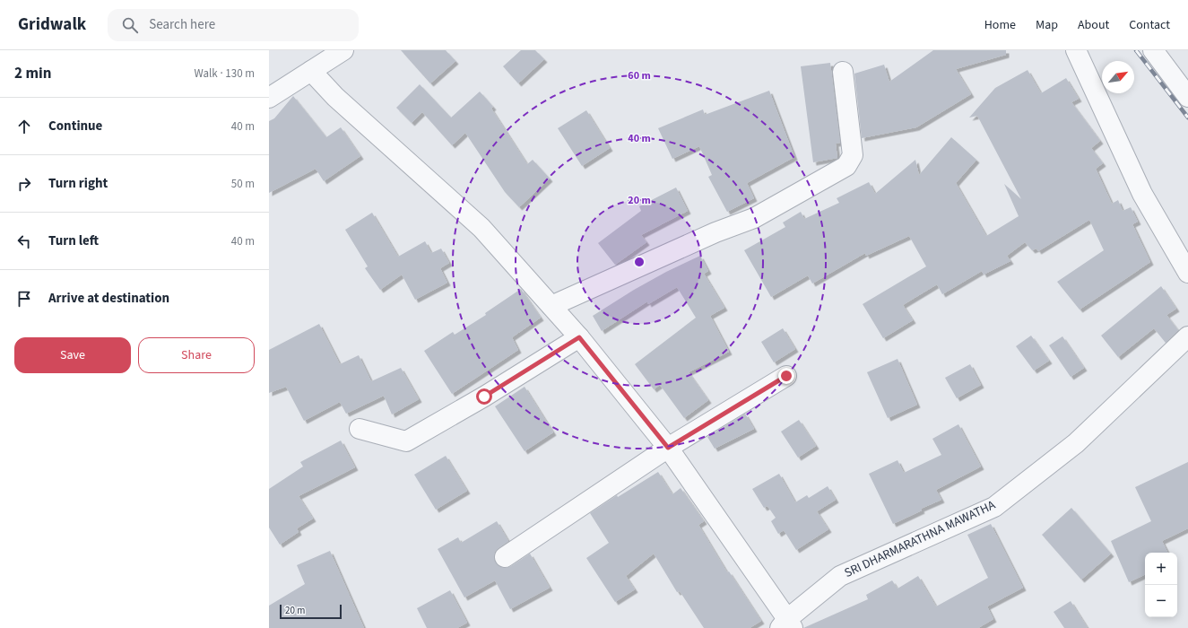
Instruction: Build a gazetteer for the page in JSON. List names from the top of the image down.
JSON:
{
  "streets": {
    "street": ["SRI DHARMARATHNA MAWATHA"]
  },
  "scale_bar": "20 m",
  "north": "top right",
  "page": {
    "header": "Gridwalk",
    "search": "Search here",
    "nav": [
      "Home",
      "Map",
      "About",
      "Contact"
    ],
    "heading": ["2 min", "Walk · 130 m"],
    "list": [
      ["Continue", "40 m"],
      ["Turn right", "50 m"],
      ["Turn left", "40 m"],
      "Arrive at destination"
    ],
    "buttons": ["Save", "Share"],
    "map_buttons": ["+", "−"],
    "scale": "20 m"
  },
  "rings": ["60 m", "40 m", "20 m"]
}
